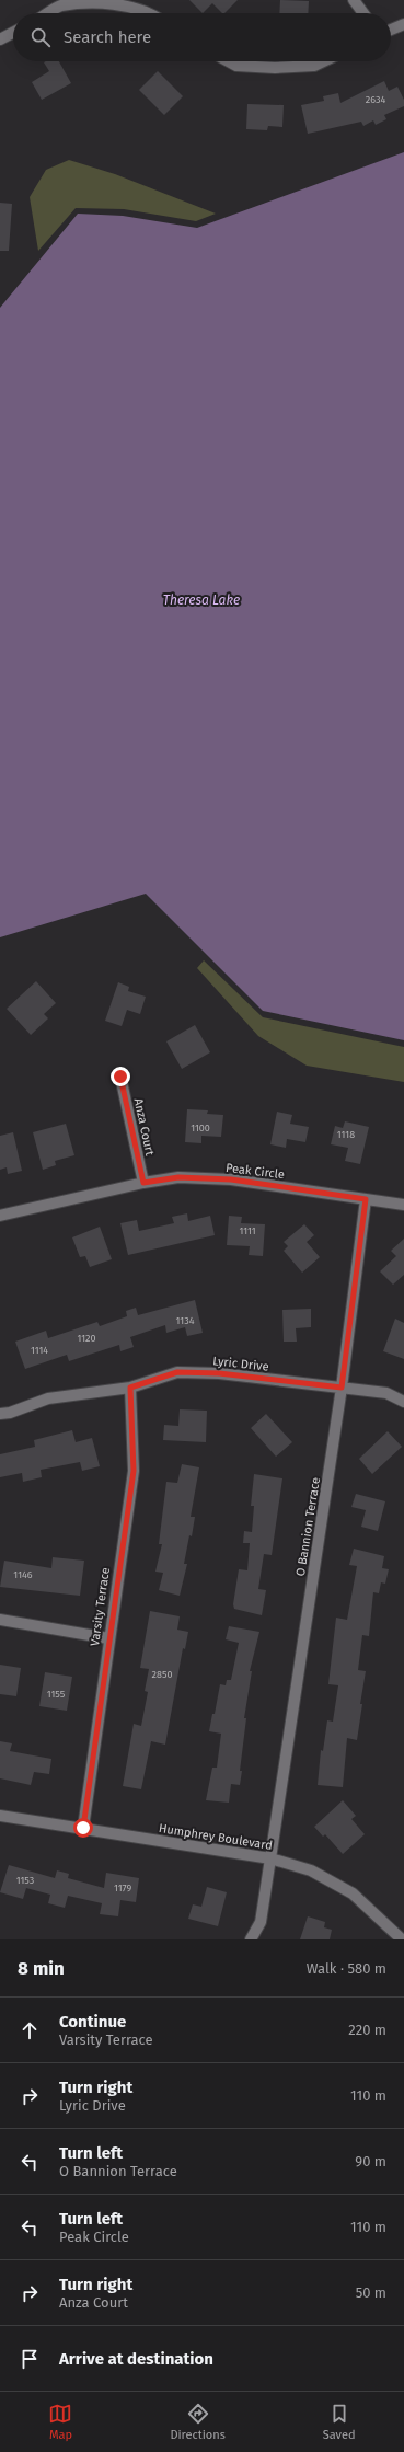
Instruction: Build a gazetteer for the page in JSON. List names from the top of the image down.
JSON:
{
  "streets": {
    "street": [
      "Anza Court",
      "Peak Circle",
      "Lyric Drive",
      "O Bannion Terrace",
      "Varsity Terrace",
      "Humphrey Boulevard"
    ]
  },
  "crossings": [
    ["Anza Court", "Peak Circle"],
    ["Peak Circle", "O Bannion Terrace"],
    ["Lyric Drive", "O Bannion Terrace"],
    ["Lyric Drive", "Varsity Terrace"],
    ["O Bannion Terrace", "Humphrey Boulevard"],
    ["Varsity Terrace", "Humphrey Boulevard"]
  ],
  "water": ["Theresa Lake"],
  "house_numbers": [
    "2634",
    "1100",
    "1118",
    "1111",
    "1134",
    "1120",
    "1114",
    "1146",
    "2850",
    "1155",
    "1153",
    "1179"
  ],
  "page": {
    "search": "Search here",
    "heading": ["8 min", "Walk · 580 m"],
    "list": [
      ["Continue", "Varsity Terrace", "220 m"],
      ["Turn right", "Lyric Drive", "110 m"],
      ["Turn left", "O Bannion Terrace", "90 m"],
      ["Turn left", "Peak Circle", "110 m"],
      ["Turn right", "Anza Court", "50 m"],
      "Arrive at destination"
    ],
    "nav": ["Map", "Directions", "Saved"]
  }
}
